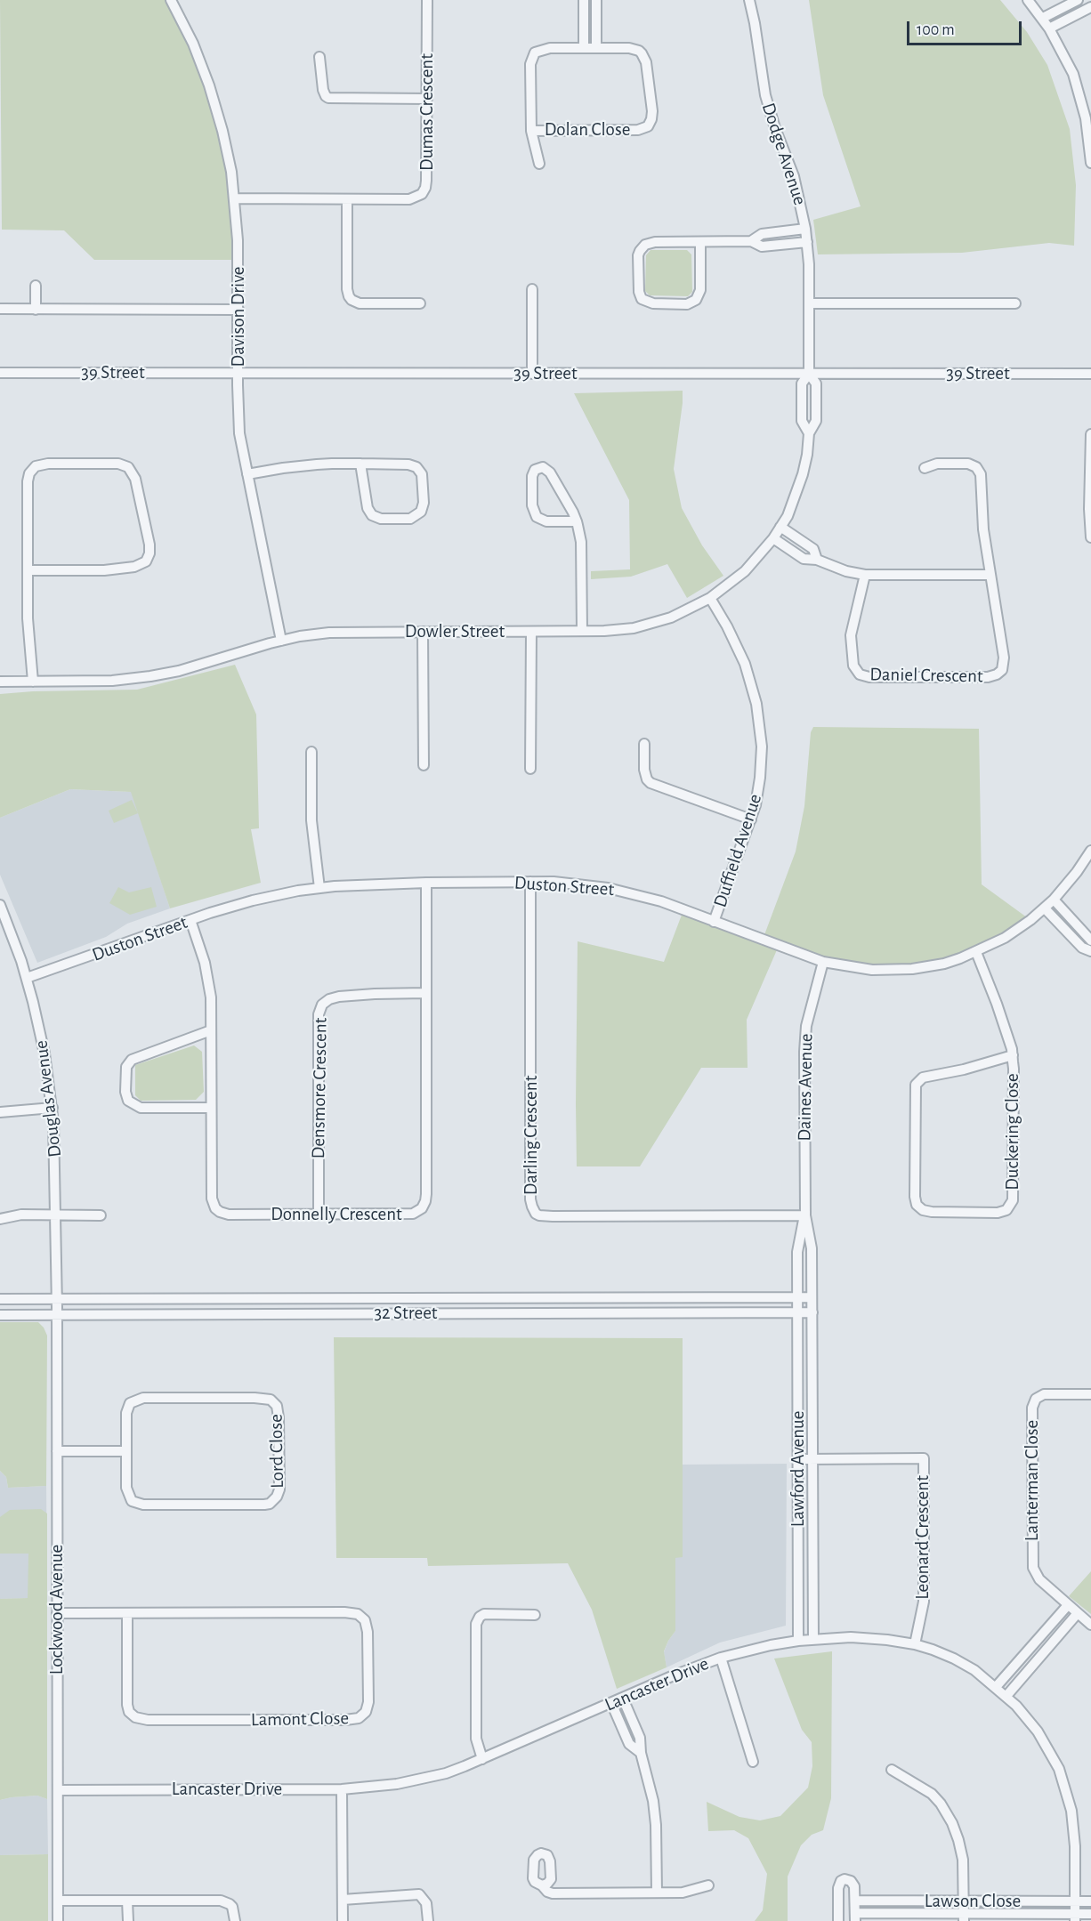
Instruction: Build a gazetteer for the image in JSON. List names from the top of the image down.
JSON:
{
  "streets": {
    "street": [
      "Dumas Crescent",
      "Dolan Close",
      "Dodge Avenue",
      "Davison Drive",
      "39 Street",
      "Dowler Street",
      "Daniel Crescent",
      "Duffield Avenue",
      "Duston Street",
      "Daines Avenue",
      "Densmore Crescent",
      "Douglas Avenue",
      "Duckering Close",
      "Darling Crescent",
      "Donnelly Crescent",
      "32 Street",
      "Lord Close",
      "Lawford Avenue",
      "Lanterman Close",
      "Leonard Crescent",
      "Lockwood Avenue",
      "Lancaster Drive",
      "Lamont Close",
      "Lawson Close"
    ]
  },
  "crossings": [
    ["Dumas Crescent", "Davison Drive"],
    ["Dodge Avenue", "39 Street"],
    ["Dodge Avenue", "Dowler Street"],
    ["Davison Drive", "39 Street"],
    ["Davison Drive", "Dowler Street"],
    ["39 Street", "Dowler Street"],
    ["Dowler Street", "Duffield Avenue"],
    ["Duffield Avenue", "Duston Street"],
    ["Duston Street", "Daines Avenue"],
    ["Duston Street", "Douglas Avenue"],
    ["Duston Street", "Duckering Close"],
    ["Duston Street", "Darling Crescent"],
    ["Duston Street", "Donnelly Crescent"],
    ["Daines Avenue", "Darling Crescent"],
    ["Daines Avenue", "32 Street"],
    ["Daines Avenue", "Lawford Avenue"],
    ["Densmore Crescent", "Donnelly Crescent"],
    ["Douglas Avenue", "32 Street"],
    ["Douglas Avenue", "Lockwood Avenue"],
    ["32 Street", "Lawford Avenue"],
    ["32 Street", "Lockwood Avenue"],
    ["Lawford Avenue", "Leonard Crescent"],
    ["Lawford Avenue", "Lancaster Drive"],
    ["Leonard Crescent", "Lancaster Drive"],
    ["Lockwood Avenue", "Lancaster Drive"],
    ["Lockwood Avenue", "Lamont Close"],
    ["Lancaster Drive", "Lawson Close"]
  ],
  "scale_bar": "100 m"
}
